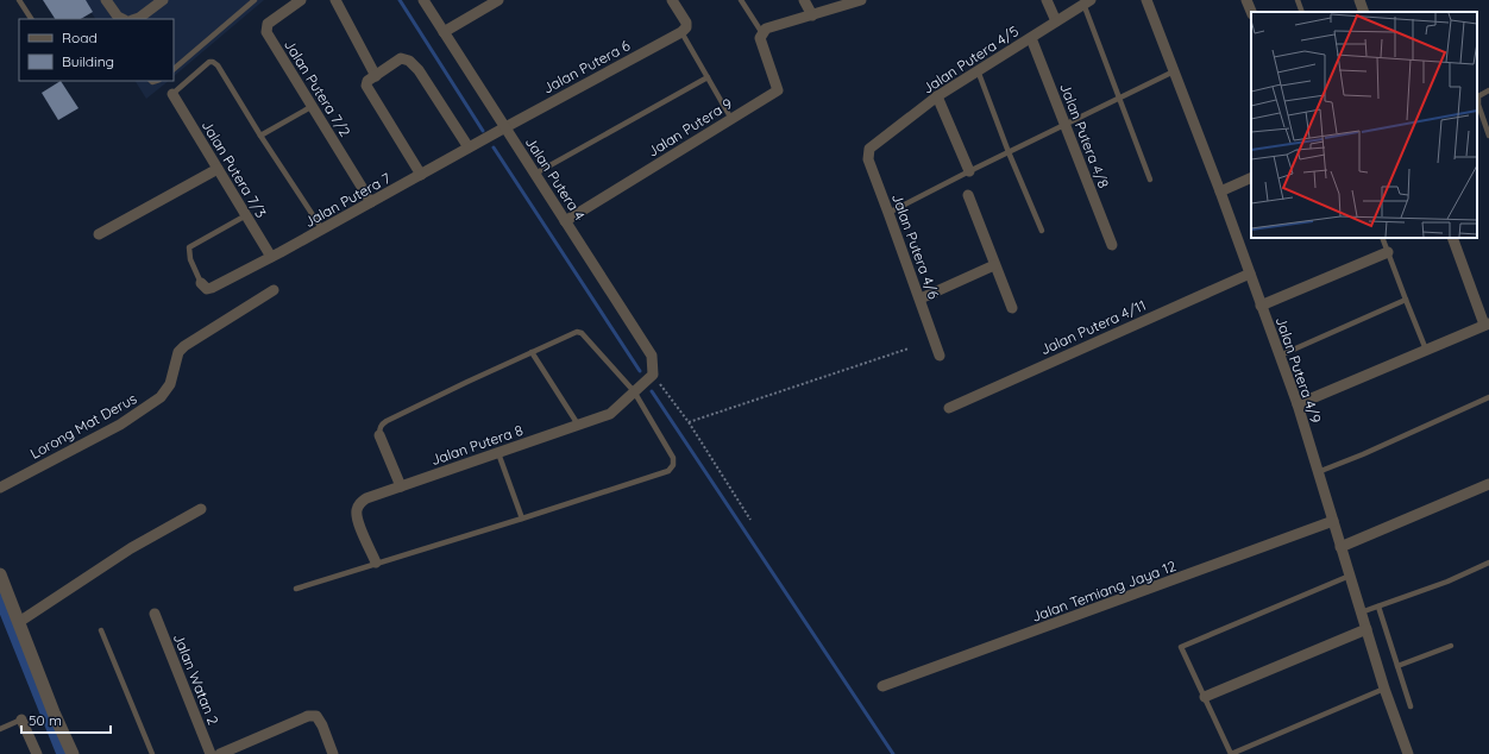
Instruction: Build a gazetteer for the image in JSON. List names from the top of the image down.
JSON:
{
  "streets": {
    "street": [
      "Jalan Putera 4/5",
      "Jalan Putera 6",
      "Jalan Putera 7/2",
      "Jalan Putera 9",
      "Jalan Putera 4/8",
      "Jalan Putera 7/3",
      "Jalan Putera 4",
      "Jalan Putera 7",
      "Jalan Putera 4/6",
      "Jalan Putera 4/11",
      "Jalan Putera 4/9",
      "Lorong Mat Derus",
      "Jalan Putera 8",
      "Jalan Temiang Jaya 12",
      "Jalan Watan 2"
    ]
  },
  "crossings": [
    ["Jalan Putera 4/5", "Jalan Putera 4/8"],
    ["Jalan Putera 4/5", "Jalan Putera 4/6"],
    ["Jalan Putera 6", "Jalan Putera 4"],
    ["Jalan Putera 6", "Jalan Putera 7"],
    ["Jalan Putera 7/2", "Jalan Putera 7"],
    ["Jalan Putera 9", "Jalan Putera 4"],
    ["Jalan Putera 7/3", "Jalan Putera 7"],
    ["Jalan Putera 4", "Jalan Putera 7"],
    ["Jalan Putera 4", "Jalan Putera 8"],
    ["Jalan Putera 4/11", "Jalan Putera 4/9"],
    ["Jalan Putera 4/9", "Jalan Temiang Jaya 12"]
  ],
  "legend": ["Road", "Building"],
  "scale_bar": "50 m"
}
